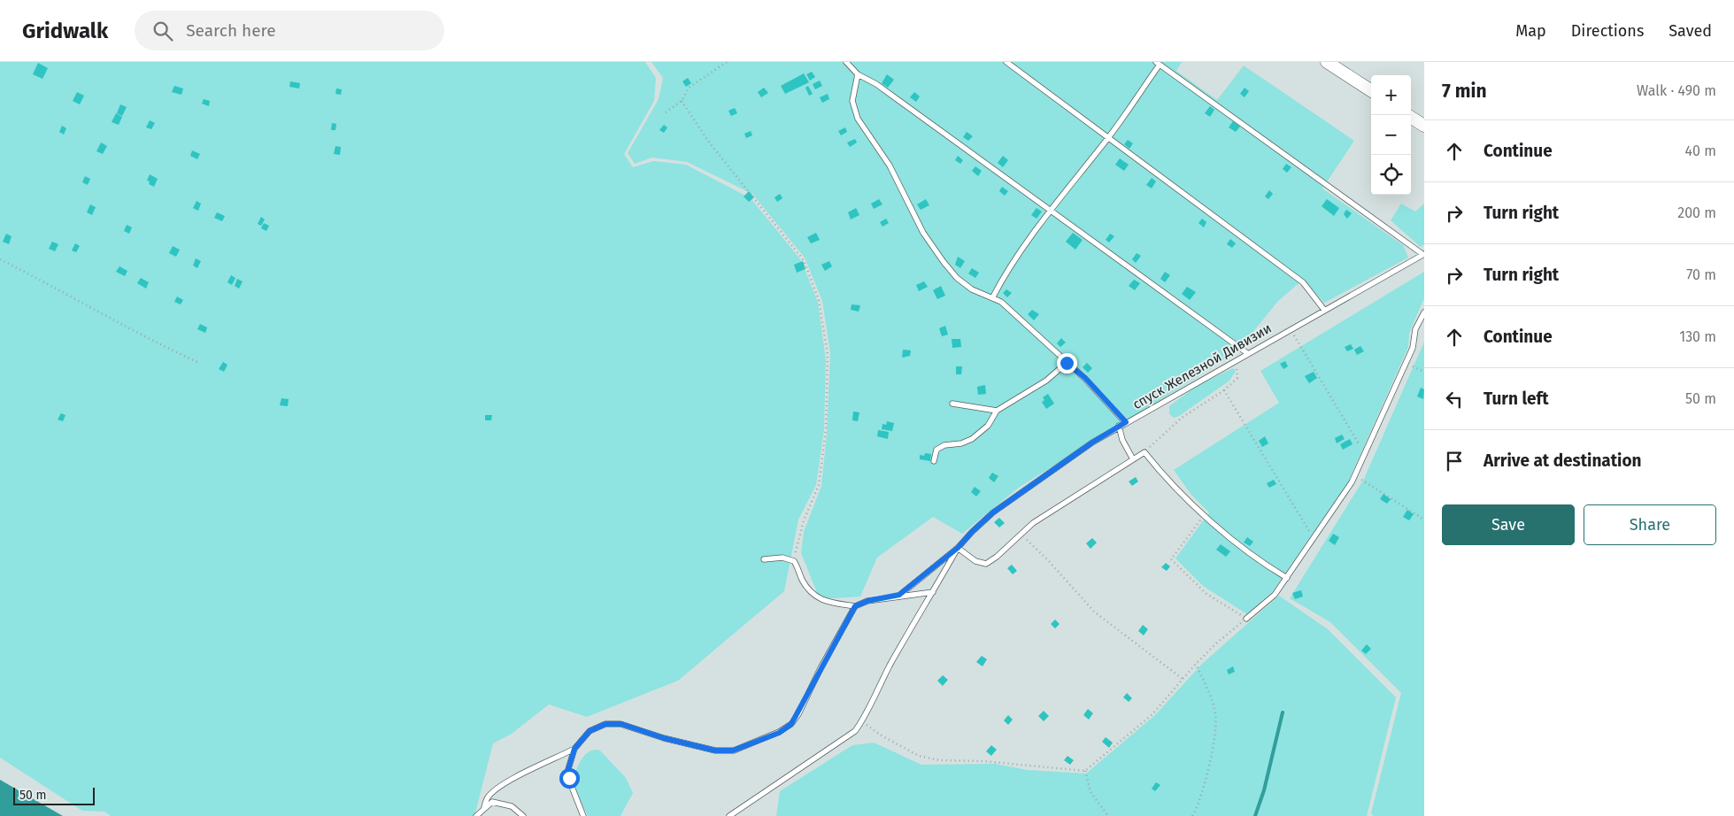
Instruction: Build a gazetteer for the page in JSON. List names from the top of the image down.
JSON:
{
  "streets": {
    "lane": ["спуск Железной Дивизии"]
  },
  "scale_bar": "50 m",
  "page": {
    "header": "Gridwalk",
    "search": "Search here",
    "nav": ["Map", "Directions", "Saved"],
    "heading": ["7 min", "Walk · 490 m"],
    "map_buttons": ["+", "−"],
    "list": [
      ["Continue", "40 m"],
      ["Turn right", "200 m"],
      ["Turn right", "70 m"],
      ["Continue", "130 m"],
      ["Turn left", "50 m"],
      "Arrive at destination"
    ],
    "buttons": ["Save", "Share"],
    "scale": "50 m"
  }
}
